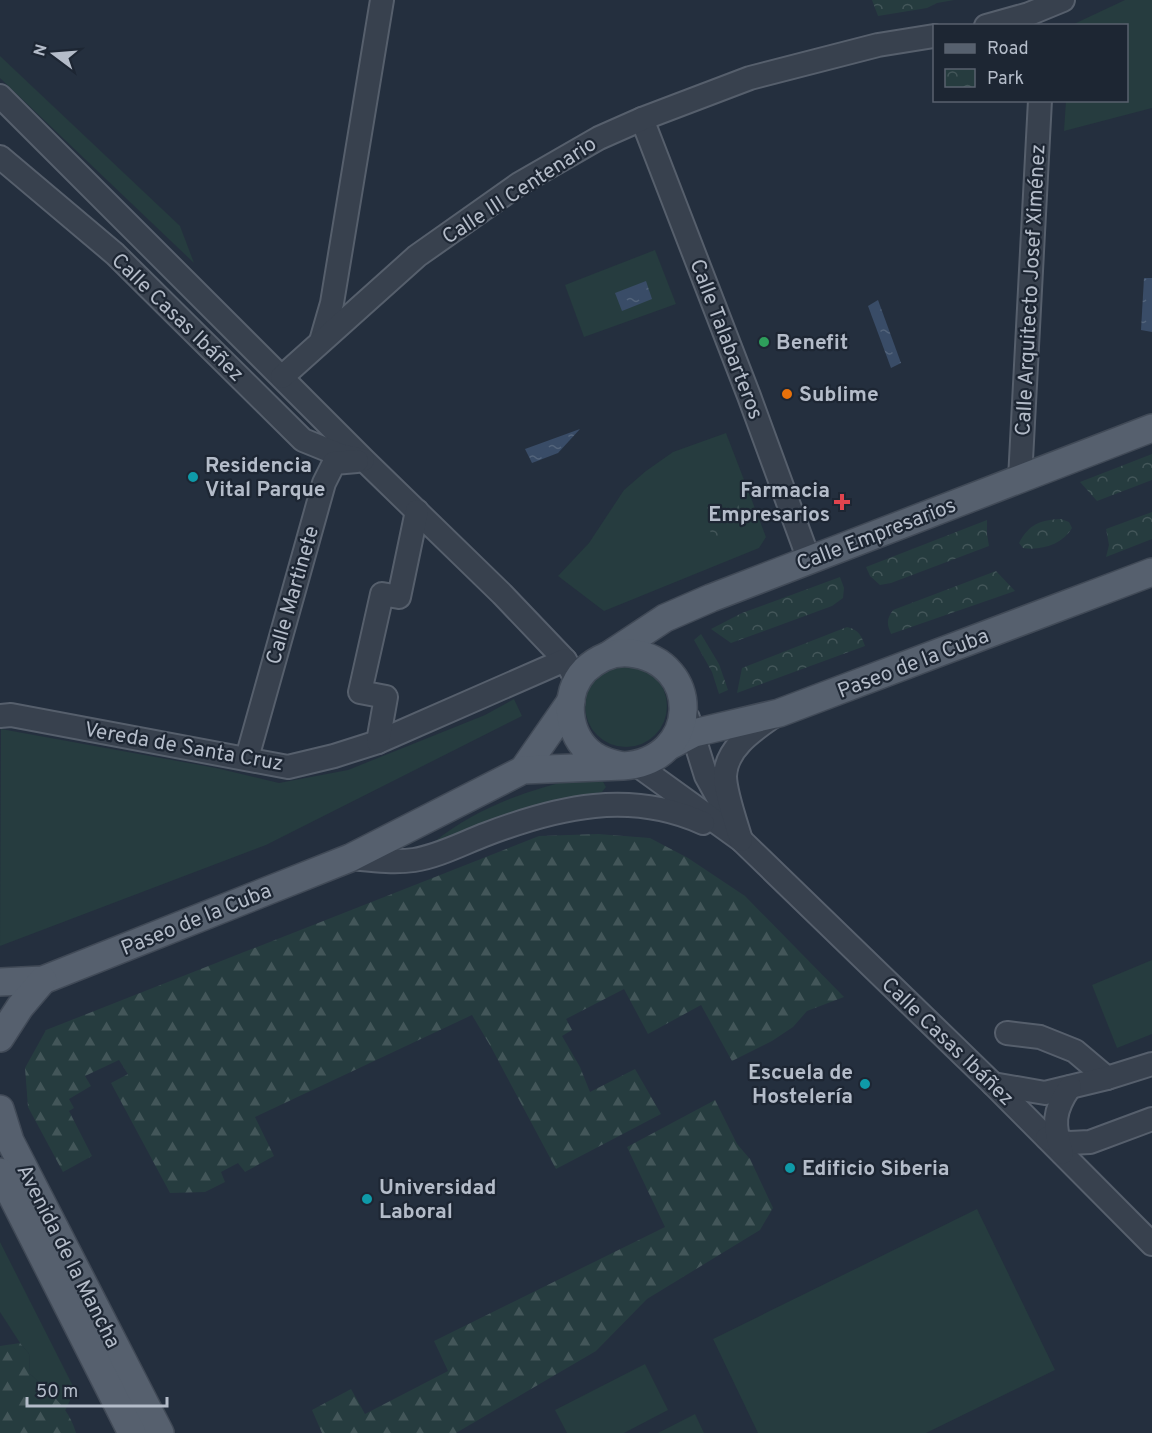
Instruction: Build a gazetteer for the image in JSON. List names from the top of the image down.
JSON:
{
  "streets": {
    "main road": ["Calle Empresarios", "Paseo de la Cuba", "Avenida de la Mancha"],
    "street": [
      "Calle III Centenario",
      "Calle Arquitecto Josef Ximénez",
      "Calle Casas Ibáñez",
      "Calle Talabarteros",
      "Calle Martinete",
      "Vereda de Santa Cruz"
    ]
  },
  "crossings": [
    ["Calle III Centenario", "Calle Casas Ibáñez"],
    ["Calle III Centenario", "Calle Talabarteros"],
    ["Calle Arquitecto Josef Ximénez", "Calle Empresarios"],
    ["Calle Casas Ibáñez", "Calle Empresarios"],
    ["Calle Casas Ibáñez", "Calle Martinete"],
    ["Calle Casas Ibáñez", "Paseo de la Cuba"],
    ["Calle Casas Ibáñez", "Vereda de Santa Cruz"],
    ["Calle Talabarteros", "Calle Empresarios"],
    ["Calle Empresarios", "Paseo de la Cuba"],
    ["Calle Empresarios", "Vereda de Santa Cruz"],
    ["Calle Martinete", "Vereda de Santa Cruz"],
    ["Paseo de la Cuba", "Vereda de Santa Cruz"]
  ],
  "places": {
    "other": [
      "Benefit",
      "Sublime",
      "Residencia Vital Parque",
      "Escuela de Hostelería",
      "Edificio Siberia",
      "Universidad Laboral"
    ],
    "health": ["Farmacia Empresarios"]
  },
  "legend": ["Road", "Park"],
  "scale_bar": "50 m",
  "north": "left"
}
